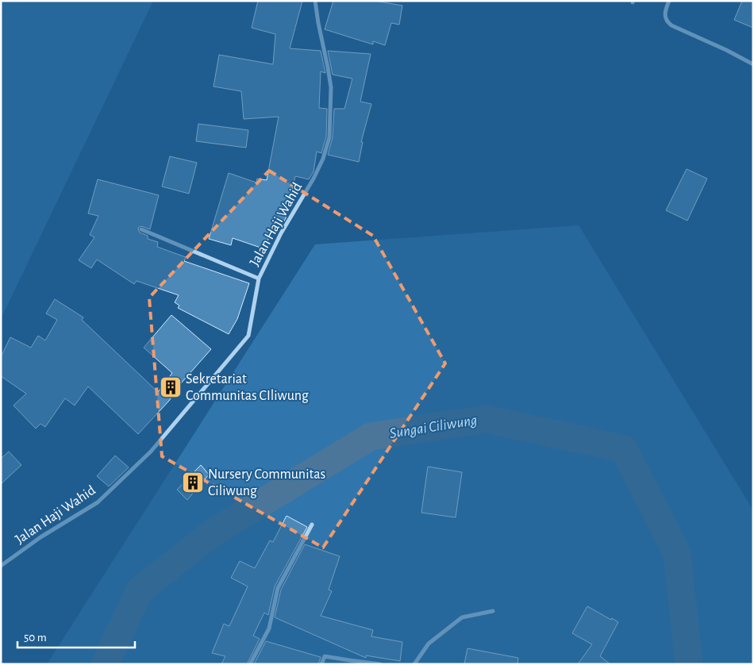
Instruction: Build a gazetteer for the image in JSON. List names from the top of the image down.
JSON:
{
  "streets": {
    "street": ["Jalan Haji Wahid"]
  },
  "water": ["Sungai Ciliwung"],
  "places": {
    "building": ["Sekretariat Communitas CIliwung", "Nursery Communitas Ciliwung"]
  },
  "scale_bar": "50 m"
}
